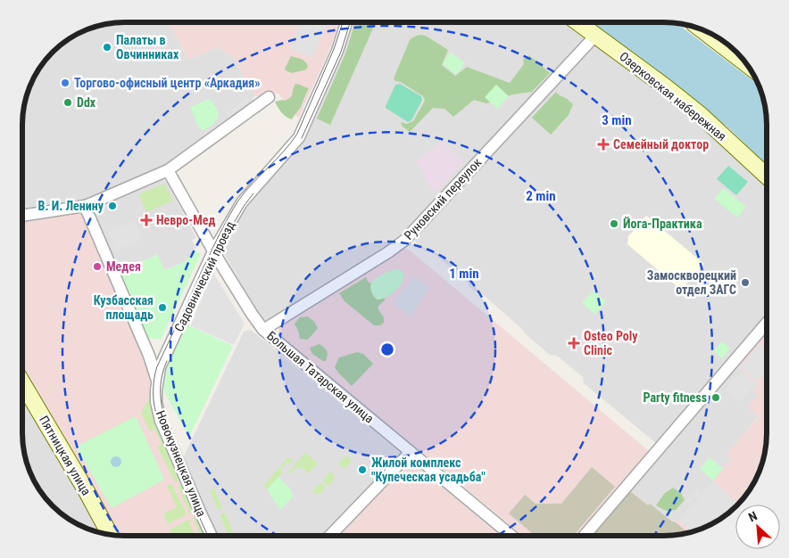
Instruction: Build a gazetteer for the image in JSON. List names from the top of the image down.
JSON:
{
  "streets": {
    "street": [
      "Озерковская набережная",
      "Руновский переулок",
      "Садовнический проезд",
      "Большая Татарская улица",
      "Пятницкая улица",
      "Новокузнецкая улица"
    ]
  },
  "crossings": [
    ["Озерковская набережная", "Руновский переулок"],
    ["Руновский переулок", "Большая Татарская улица"],
    ["Садовнический проезд", "Большая Татарская улица"],
    ["Садовнический проезд", "Новокузнецкая улица"]
  ],
  "places": {
    "other": [
      "Палаты в Овчинниках",
      "Торгово-офисный центр «Аркадия»",
      "Ddx",
      "В. И. Ленину",
      "Йога-Практика",
      "Медея",
      "Замоскворецкий отдел ЗАГС",
      "Кузбасская площадь",
      "Party fitness",
      "Жилой комплекс \"Купеческая усадьба\""
    ],
    "health": ["Семейный доктор", "Невро-Мед", "Osteo Poly Clinic"]
  },
  "north": "top left",
  "rings": ["3 min", "2 min", "1 min"]
}
